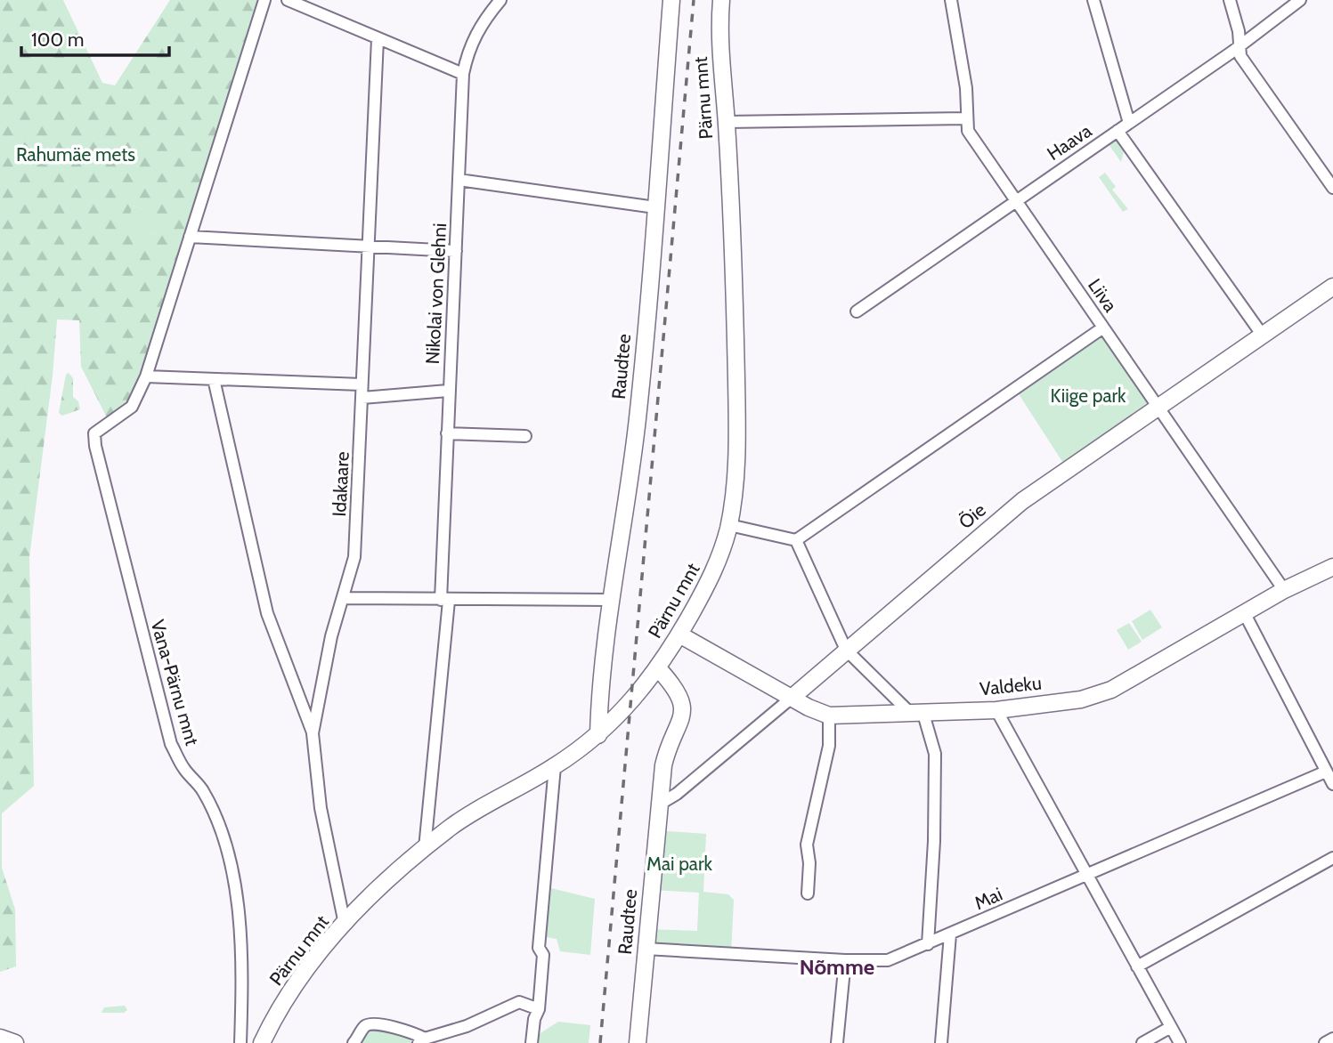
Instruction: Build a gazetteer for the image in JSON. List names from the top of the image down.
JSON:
{
  "streets": {
    "street": [
      "Pärnu mnt",
      "Haava",
      "Nikolai von Glehni",
      "Liiva",
      "Raudtee",
      "Idakaare",
      "Õie",
      "Vana-Pärnu mnt",
      "Valdeku",
      "Mai"
    ]
  },
  "crossings": [
    ["Pärnu mnt", "Nikolai von Glehni"],
    ["Pärnu mnt", "Raudtee"],
    ["Pärnu mnt", "Idakaare"],
    ["Pärnu mnt", "Valdeku"],
    ["Haava", "Liiva"],
    ["Liiva", "Õie"],
    ["Liiva", "Valdeku"],
    ["Raudtee", "Õie"],
    ["Raudtee", "Mai"],
    ["Õie", "Valdeku"]
  ],
  "districts": ["Nõmme"],
  "parks": ["Rahumäe mets", "Kiige park", "Mai park"],
  "scale_bar": "100 m"
}
